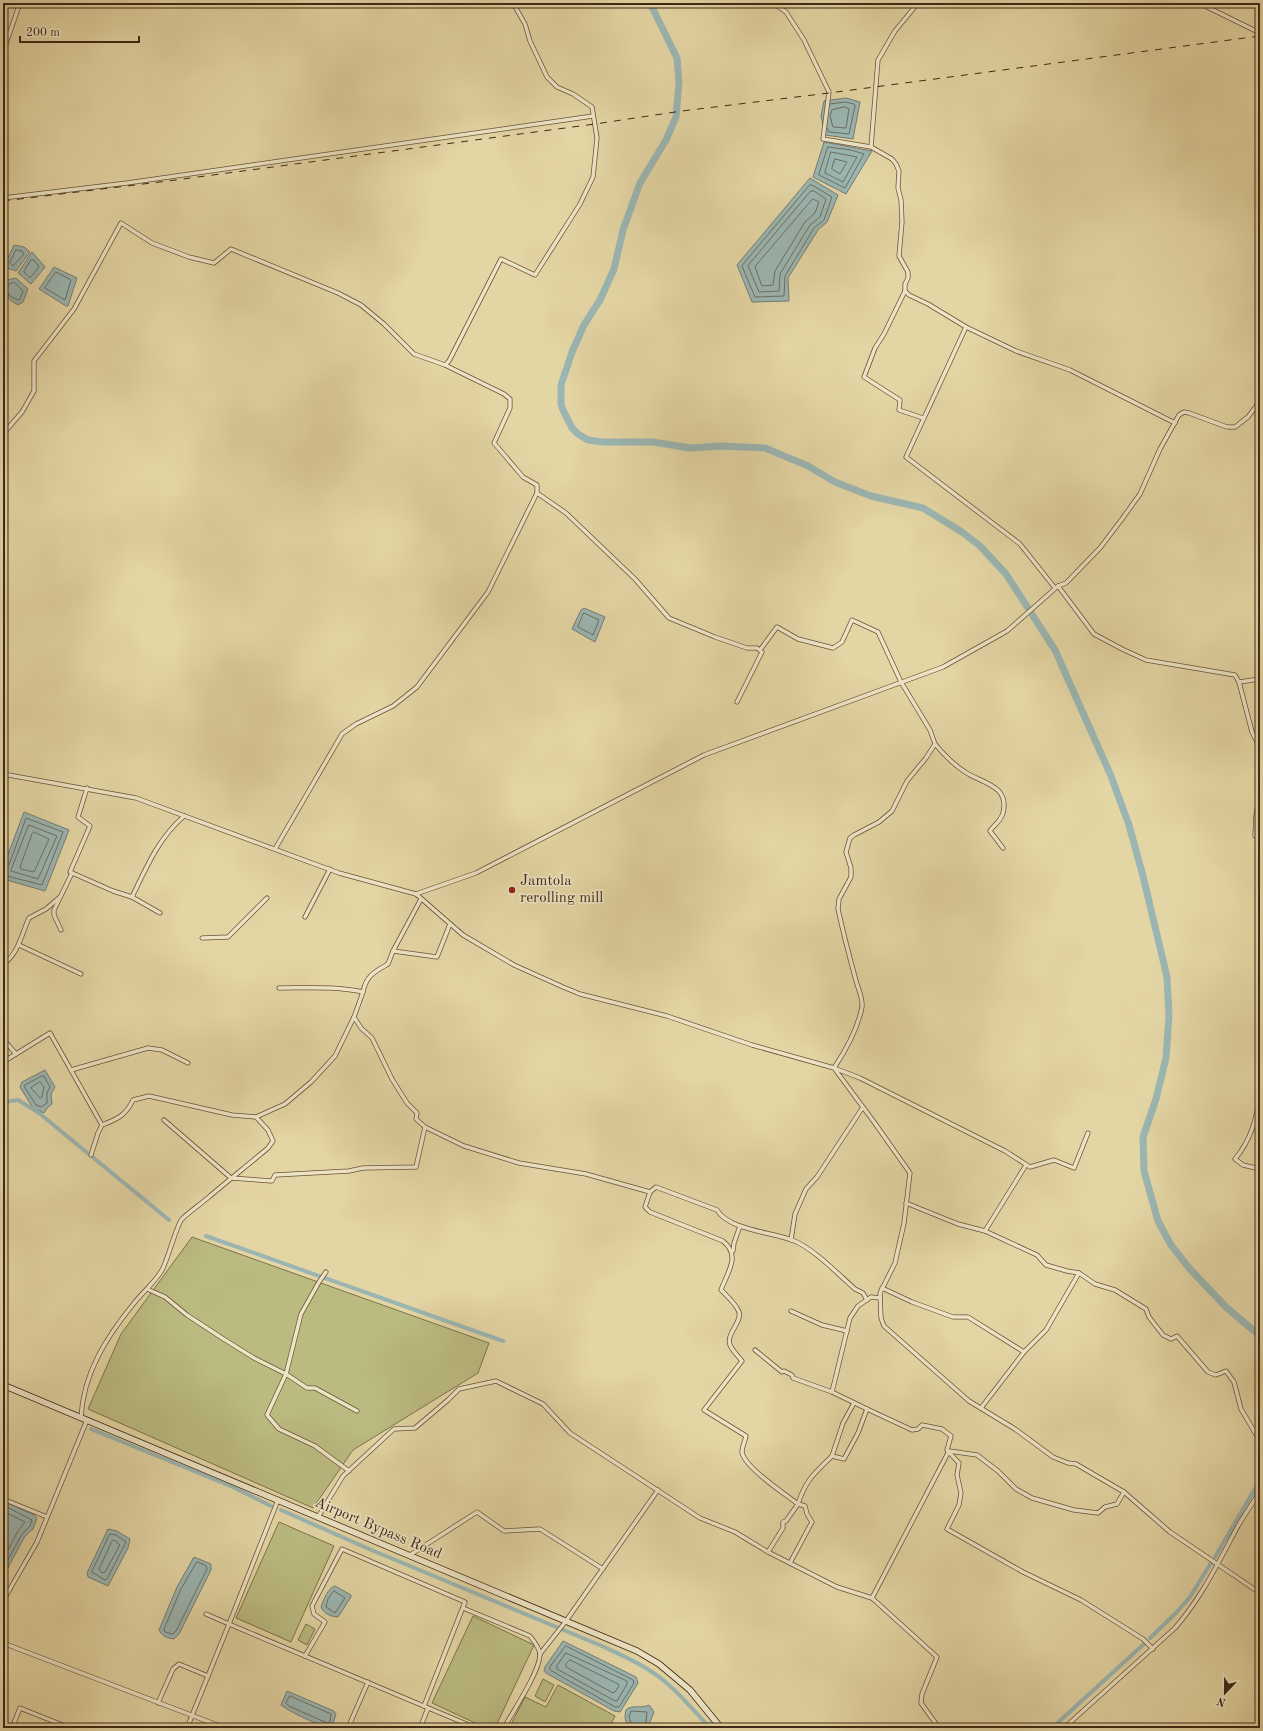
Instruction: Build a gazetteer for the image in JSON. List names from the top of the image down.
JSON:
{
  "streets": {
    "street": ["Airport Bypass Road"]
  },
  "places": ["Jamtola rerolling mill"],
  "scale_bar": "200 m",
  "north": "bottom"
}
